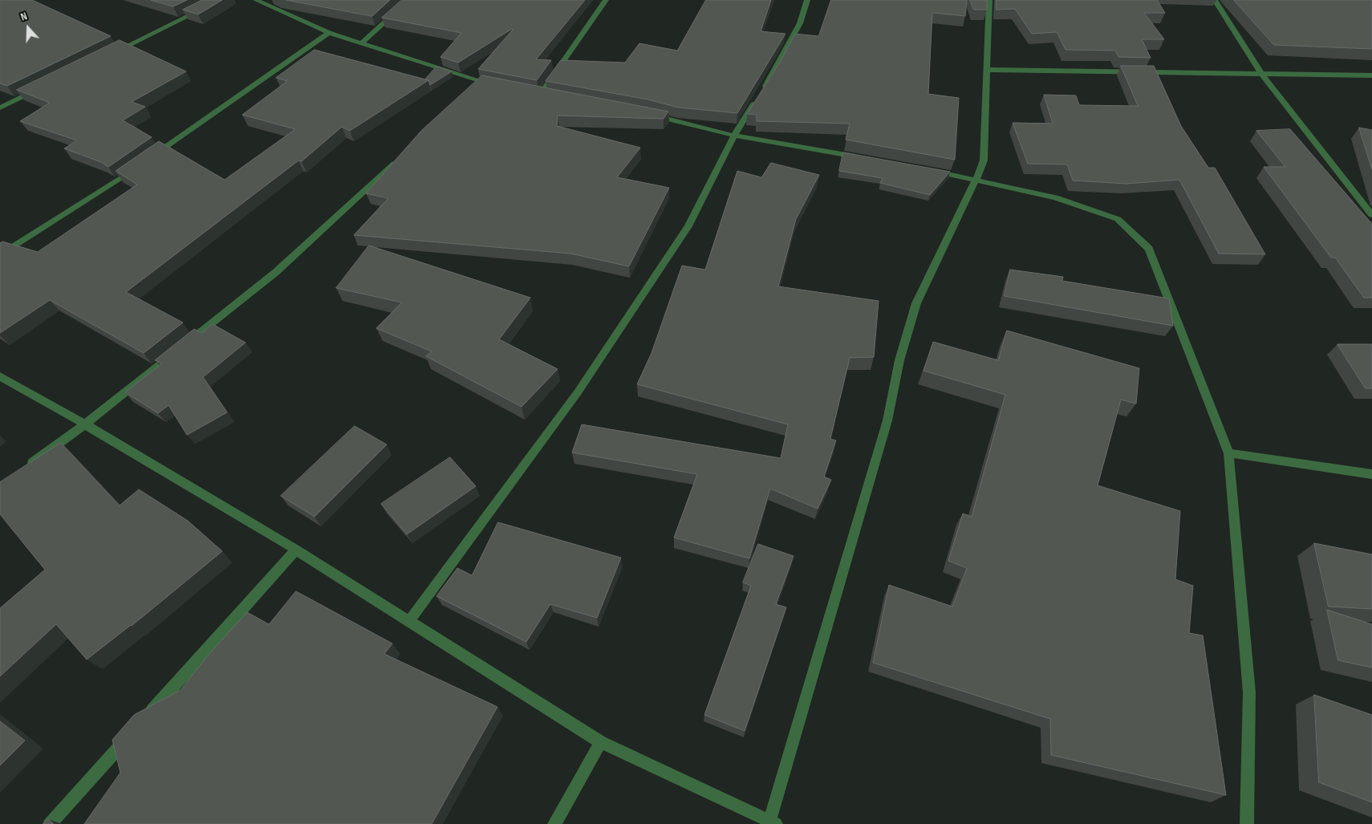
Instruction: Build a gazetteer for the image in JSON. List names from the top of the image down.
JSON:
{
  "north": "top"
}
